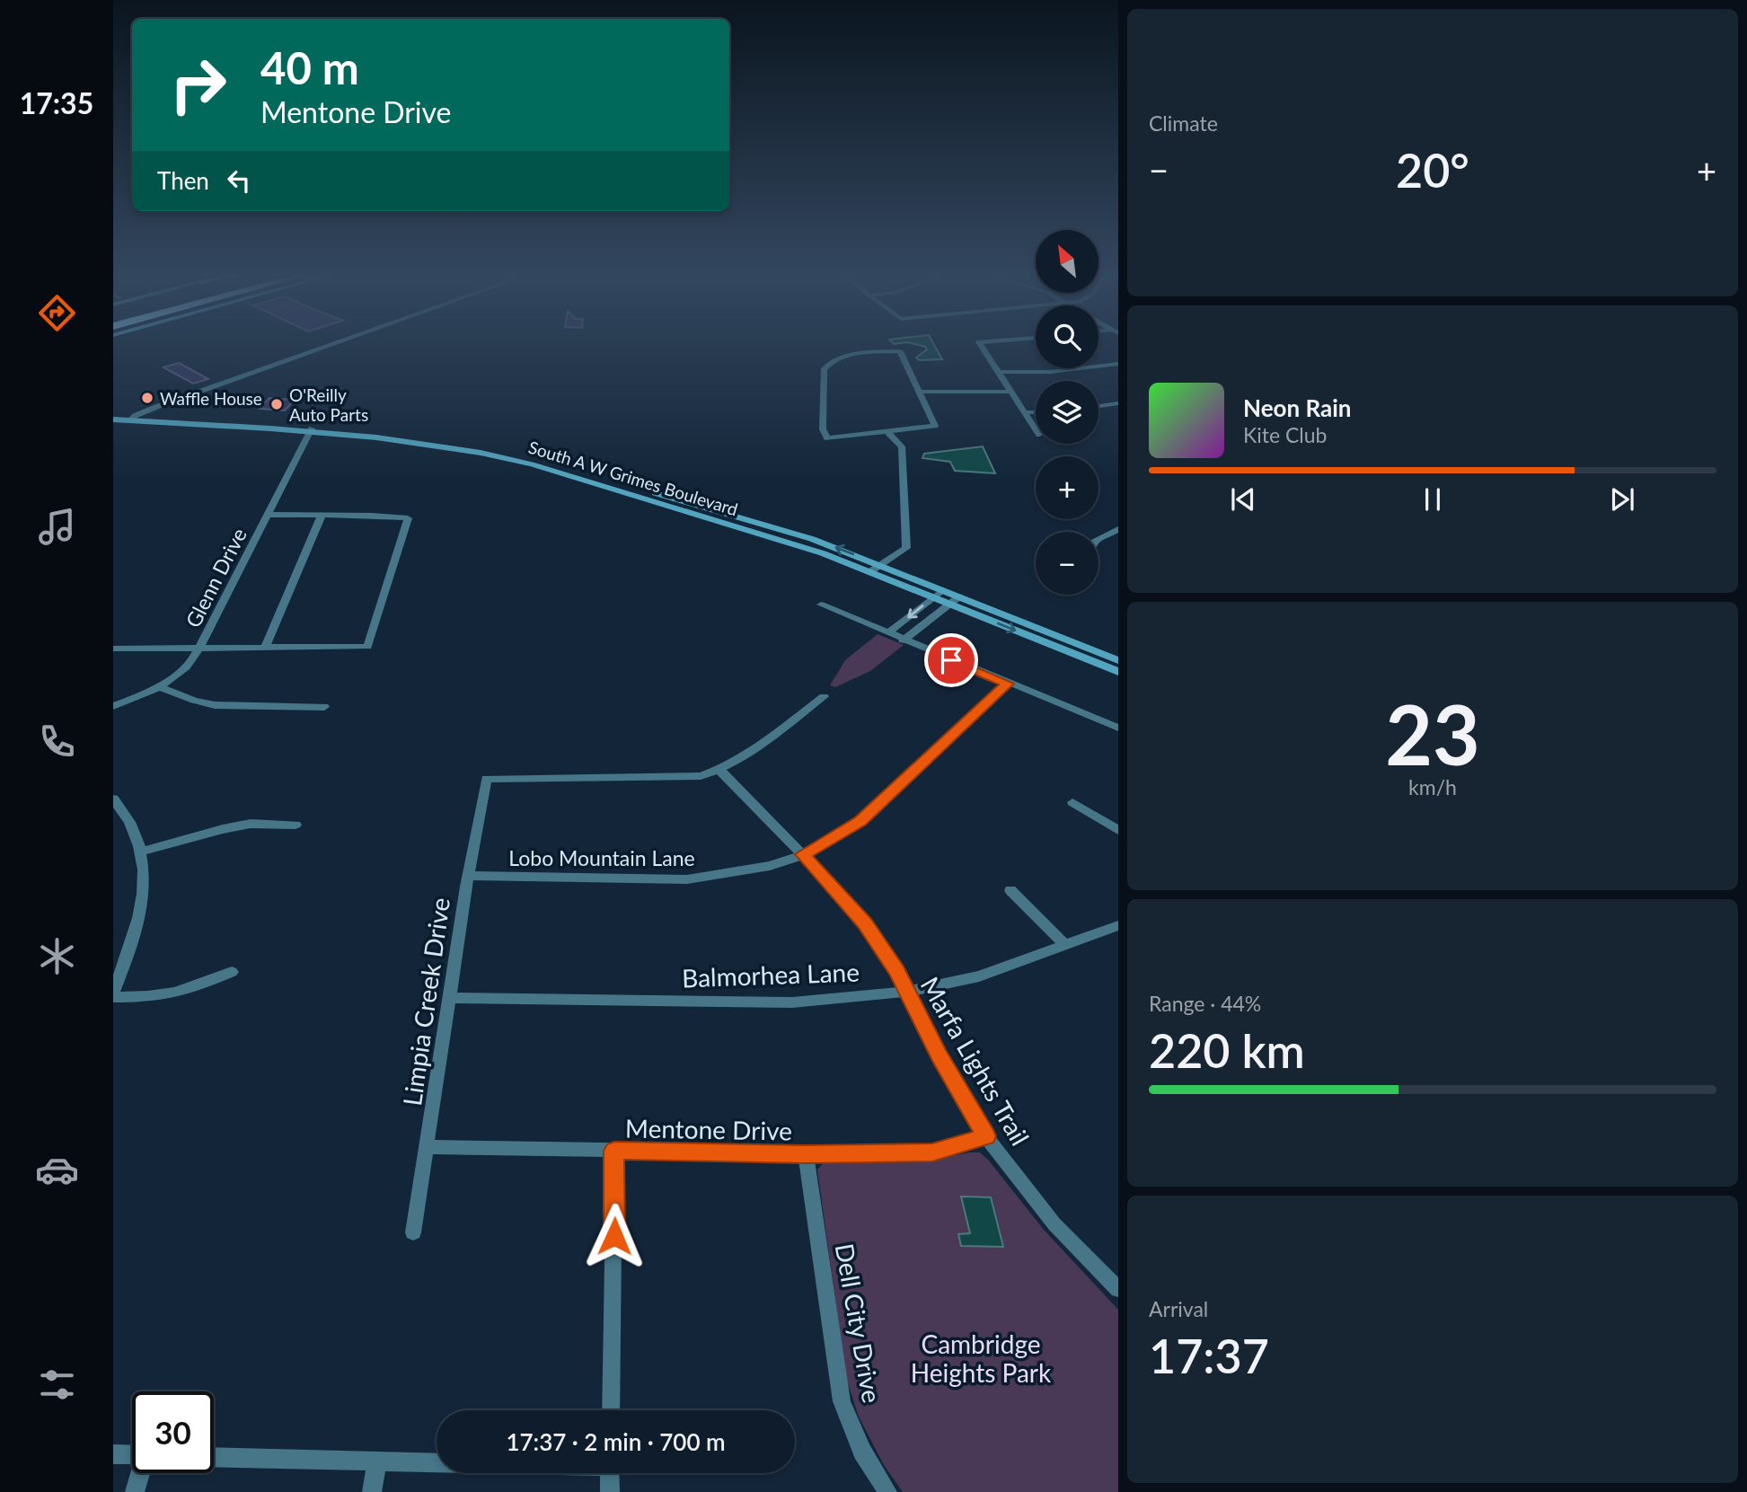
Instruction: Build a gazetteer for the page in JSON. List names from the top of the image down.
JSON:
{
  "streets": {
    "main road": ["South A W Grimes Boulevard"],
    "street": [
      "Glenn Drive",
      "Lobo Mountain Lane",
      "Balmorhea Lane",
      "Limpia Creek Drive",
      "Marfa Lights Trail",
      "Mentone Drive",
      "Dell City Drive"
    ]
  },
  "crossings": [
    ["South A W Grimes Boulevard", "Glenn Drive"],
    ["Lobo Mountain Lane", "Limpia Creek Drive"],
    ["Lobo Mountain Lane", "Marfa Lights Trail"],
    ["Balmorhea Lane", "Limpia Creek Drive"],
    ["Balmorhea Lane", "Marfa Lights Trail"],
    ["Limpia Creek Drive", "Marfa Lights Trail"],
    ["Limpia Creek Drive", "Mentone Drive"],
    ["Marfa Lights Trail", "Mentone Drive"],
    ["Mentone Drive", "Dell City Drive"]
  ],
  "parks": ["Cambridge Heights Park"],
  "places": ["Waffle House", "O'Reilly Auto Parts"],
  "north": "top left",
  "page": {
    "tabs": "17:35",
    "tile": [
      "Climate",
      ["23", "km/h"],
      ["Range · 44%", "220 km"],
      ["Arrival", "17:37"]
    ],
    "turn": ["40 m", "Mentone Drive"],
    "heat": ["−", "20°", "+"],
    "then": "Then",
    "map_buttons": ["+", "−"],
    "song": ["Neon Rain", "Kite Club"],
    "limit": "30",
    "trip": "17:37 · 2 min · 700 m"
  }
}
